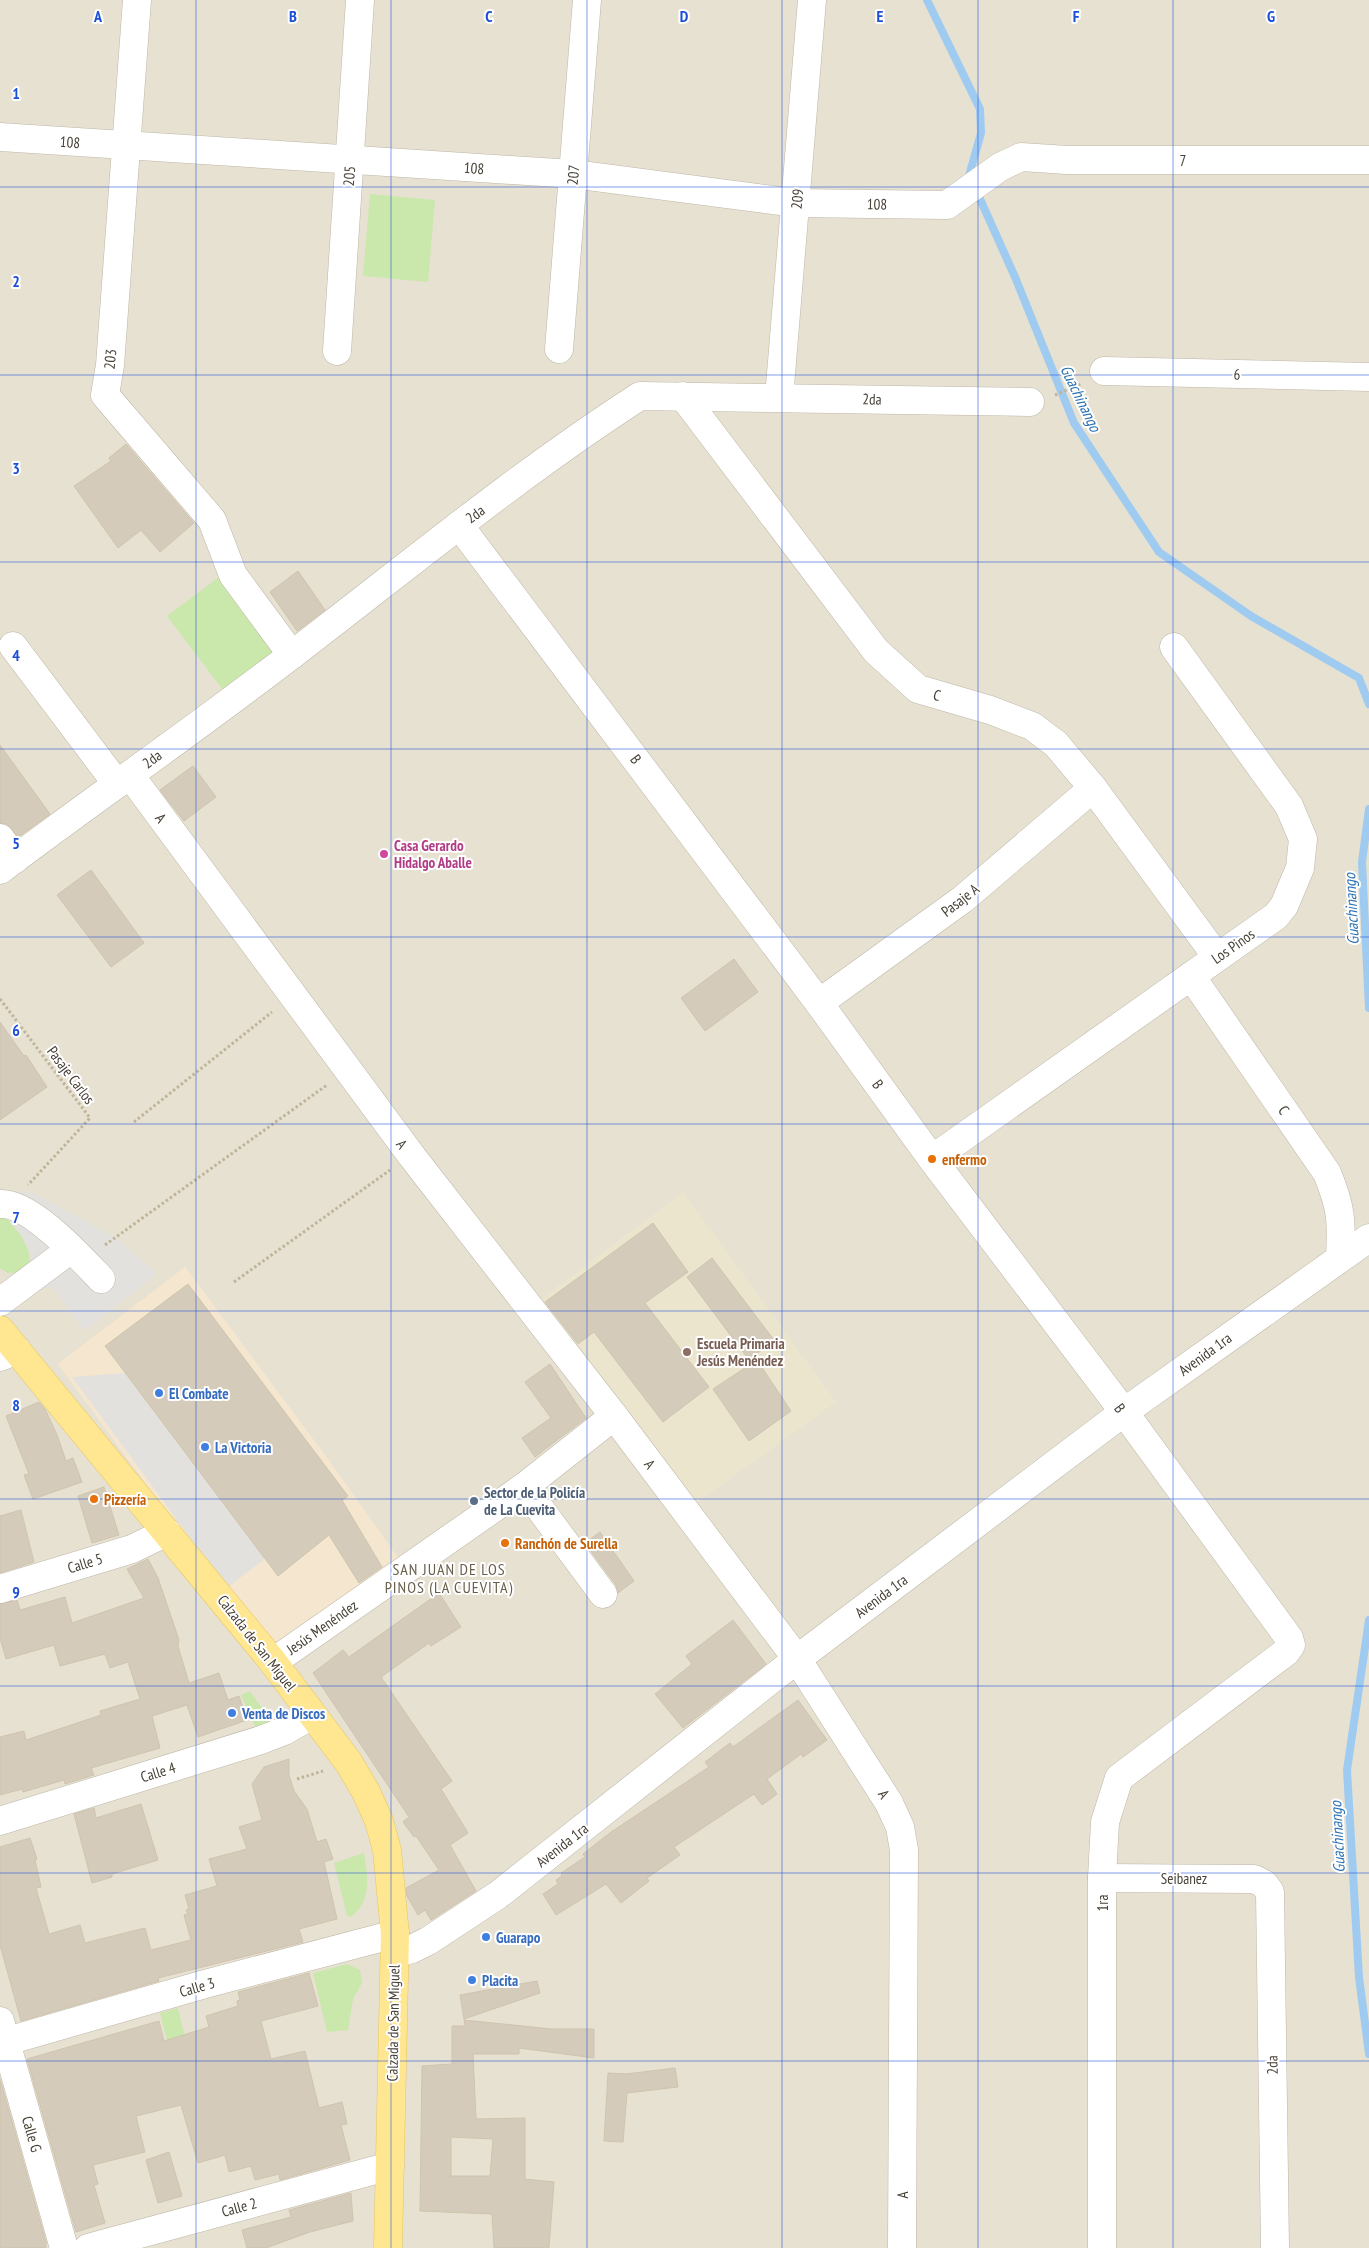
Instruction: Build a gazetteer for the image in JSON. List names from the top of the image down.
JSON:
{
  "streets": {
    "main road": ["Calzada de San Miguel"],
    "street": [
      "108",
      "7",
      "207",
      "205",
      "209",
      "203",
      "6",
      "2da",
      "C",
      "B",
      "A",
      "Pasaje A",
      "Los Pinos",
      "Avenida 1ra",
      "Calle 5",
      "Jesús Menéndez",
      "Calle 4",
      "Seibanez",
      "1ra",
      "Calle 3",
      "Calle G",
      "Calle 2"
    ],
    "path": ["Pasaje Carlos"]
  },
  "crossings": [
    ["108", "7"],
    ["108", "207"],
    ["108", "205"],
    ["108", "209"],
    ["108", "203"],
    ["209", "2da"],
    ["203", "2da"],
    ["2da", "C"],
    ["2da", "B"],
    ["2da", "A"],
    ["2da", "Seibanez"],
    ["C", "Pasaje A"],
    ["C", "Los Pinos"],
    ["C", "Avenida 1ra"],
    ["B", "Pasaje A"],
    ["B", "Los Pinos"],
    ["B", "Avenida 1ra"],
    ["B", "1ra"],
    ["A", "Avenida 1ra"],
    ["A", "Jesús Menéndez"],
    ["Avenida 1ra", "Calzada de San Miguel"],
    ["Avenida 1ra", "Calle 3"],
    ["Calle 5", "Calzada de San Miguel"],
    ["Jesús Menéndez", "Calzada de San Miguel"],
    ["Calzada de San Miguel", "Calle 4"],
    ["Calzada de San Miguel", "Calle 3"],
    ["Calzada de San Miguel", "Calle 2"],
    ["Seibanez", "1ra"],
    ["Calle 3", "Calle G"]
  ],
  "districts": ["SAN JUAN DE LOS PINOS (LA CUEVITA)"],
  "water": ["Guachinango"],
  "places": [
    "Casa Gerardo Hidalgo Aballe",
    "enfermo",
    "Escuela Primaria Jesús Menéndez",
    "El Combate",
    "La Victoria",
    "Pizzería",
    "Sector de la Policía de La Cuevita",
    "Ranchón de Surella",
    "Venta de Discos",
    "Guarapo",
    "Placita"
  ],
  "grid": {
    "columns": [
      "A",
      "B",
      "C",
      "D",
      "E",
      "F",
      "G"
    ],
    "rows": [
      "1",
      "2",
      "3",
      "4",
      "5",
      "6",
      "7",
      "8",
      "9"
    ]
  }
}
